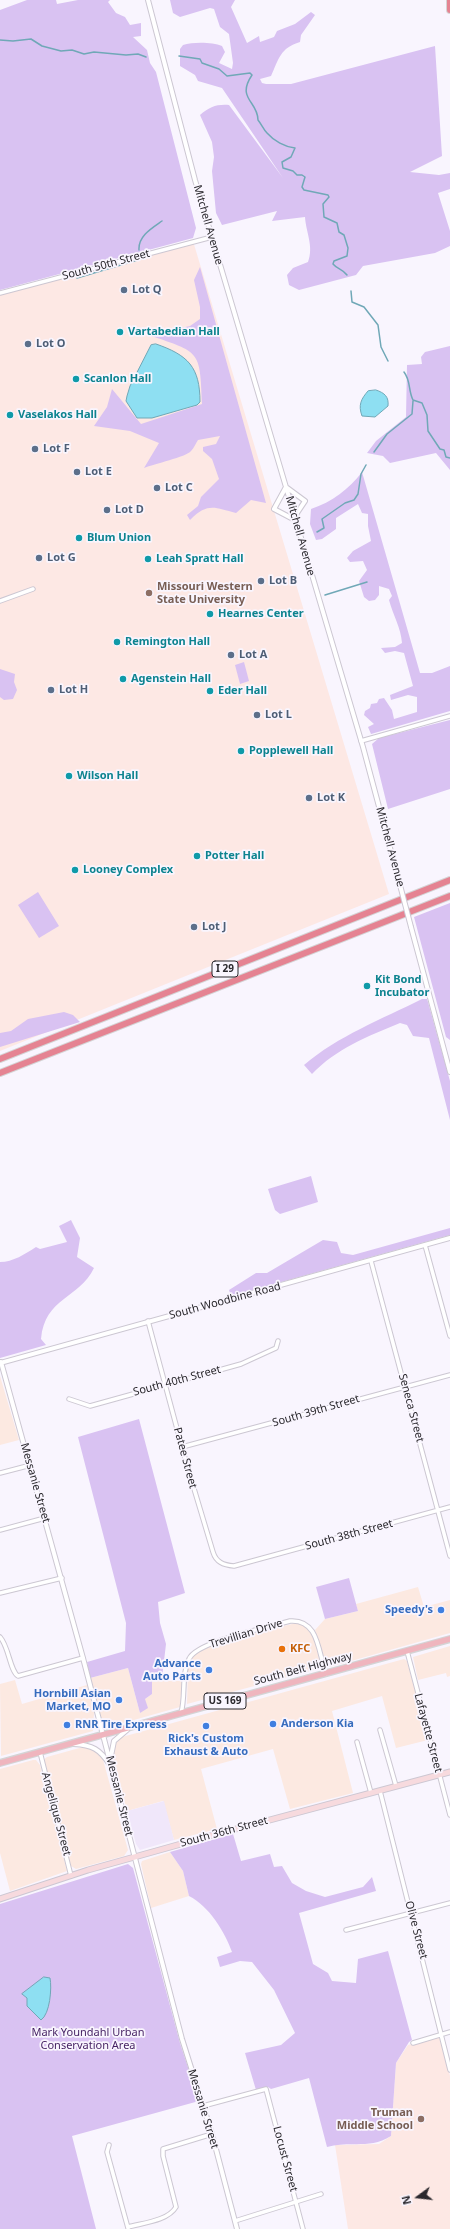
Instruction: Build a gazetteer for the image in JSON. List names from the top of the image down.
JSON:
{
  "streets": {
    "highway": ["I 29"],
    "main road": ["South Belt Highway", "US 169", "South 36th Street"],
    "street": [
      "Mitchell Avenue",
      "South 50th Street",
      "South Woodbine Road",
      "South 40th Street",
      "Seneca Street",
      "South 39th Street",
      "Patee Street",
      "Messanie Street",
      "South 38th Street",
      "Trevillian Drive",
      "Lafayette Street",
      "Angelique Street",
      "Olive Street",
      "Locust Street"
    ]
  },
  "crossings": [
    ["Mitchell Avenue", "South 50th Street"],
    ["South Woodbine Road", "Seneca Street"],
    ["South Woodbine Road", "Patee Street"],
    ["South Woodbine Road", "Messanie Street"],
    ["South 40th Street", "Patee Street"],
    ["Seneca Street", "South 39th Street"],
    ["Seneca Street", "South 38th Street"],
    ["South 39th Street", "Patee Street"],
    ["Patee Street", "South 38th Street"],
    ["Messanie Street", "South Belt Highway"],
    ["Messanie Street", "South 36th Street"],
    ["Messanie Street", "Locust Street"],
    ["Trevillian Drive", "South Belt Highway"],
    ["South Belt Highway", "Lafayette Street"],
    ["South Belt Highway", "Angelique Street"],
    ["Lafayette Street", "South 36th Street"],
    ["Angelique Street", "South 36th Street"],
    ["South 36th Street", "Olive Street"]
  ],
  "parks": ["Mark Youndahl Urban Conservation Area"],
  "places": [
    "Lot Q",
    "Vartabedian Hall",
    "Lot O",
    "Scanlon Hall",
    "Vaselakos Hall",
    "Lot F",
    "Lot E",
    "Lot C",
    "Lot D",
    "Blum Union",
    "Lot G",
    "Leah Spratt Hall",
    "Lot B",
    "Missouri Western State University",
    "Hearnes Center",
    "Remington Hall",
    "Lot A",
    "Agenstein Hall",
    "Lot H",
    "Eder Hall",
    "Lot L",
    "Popplewell Hall",
    "Wilson Hall",
    "Lot K",
    "Potter Hall",
    "Looney Complex",
    "Lot J",
    "Kit Bond Incubator",
    "Speedy's",
    "KFC",
    "Advance Auto Parts",
    "Hornbill Asian Market, MO",
    "Anderson Kia",
    "RNR Tire Express",
    "Rick's Custom Exhaust & Auto",
    "Truman Middle School"
  ],
  "north": "left"
}
